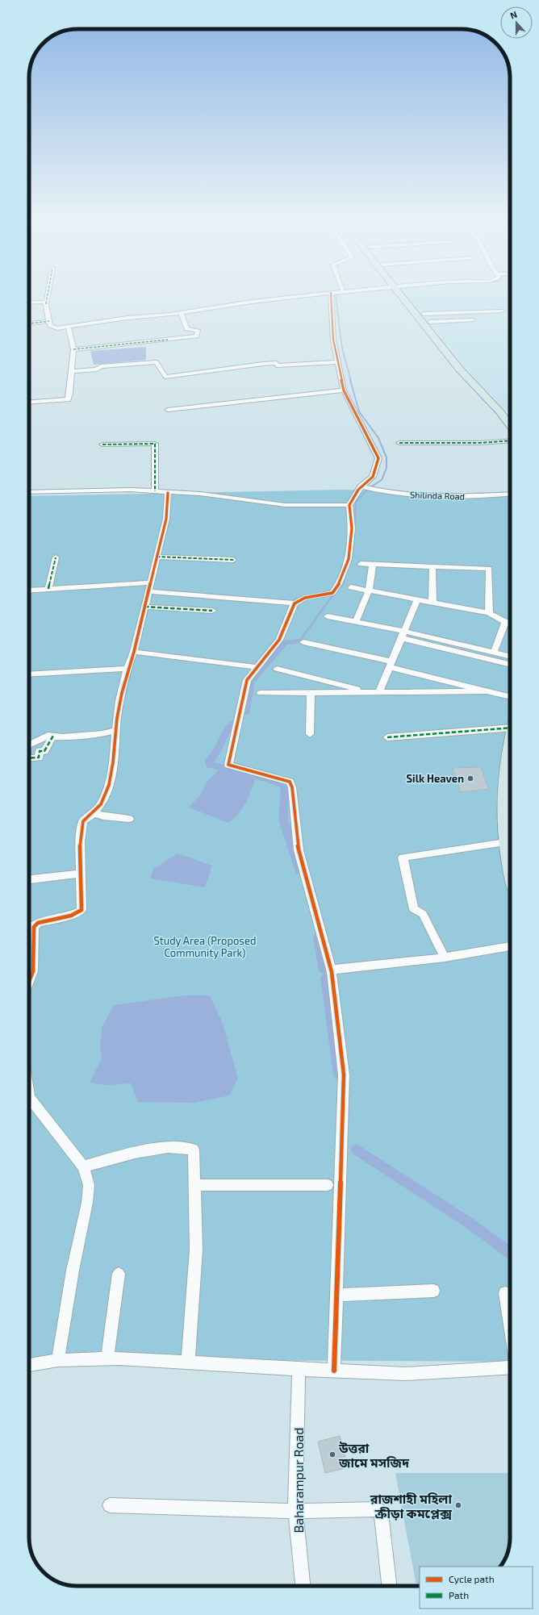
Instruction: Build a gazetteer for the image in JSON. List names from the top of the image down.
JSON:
{
  "streets": {
    "street": ["Shilinda Road", "Baharampur Road"]
  },
  "parks": ["Study Area (Proposed Community Park)"],
  "places": ["Silk Heaven", "উত্তরা জামে মসজিদ", "রাজশাহী মহিলা ক্রীড়া কমপ্লেক্স"],
  "legend": ["Cycle path", "Path"],
  "north": "top"
}
